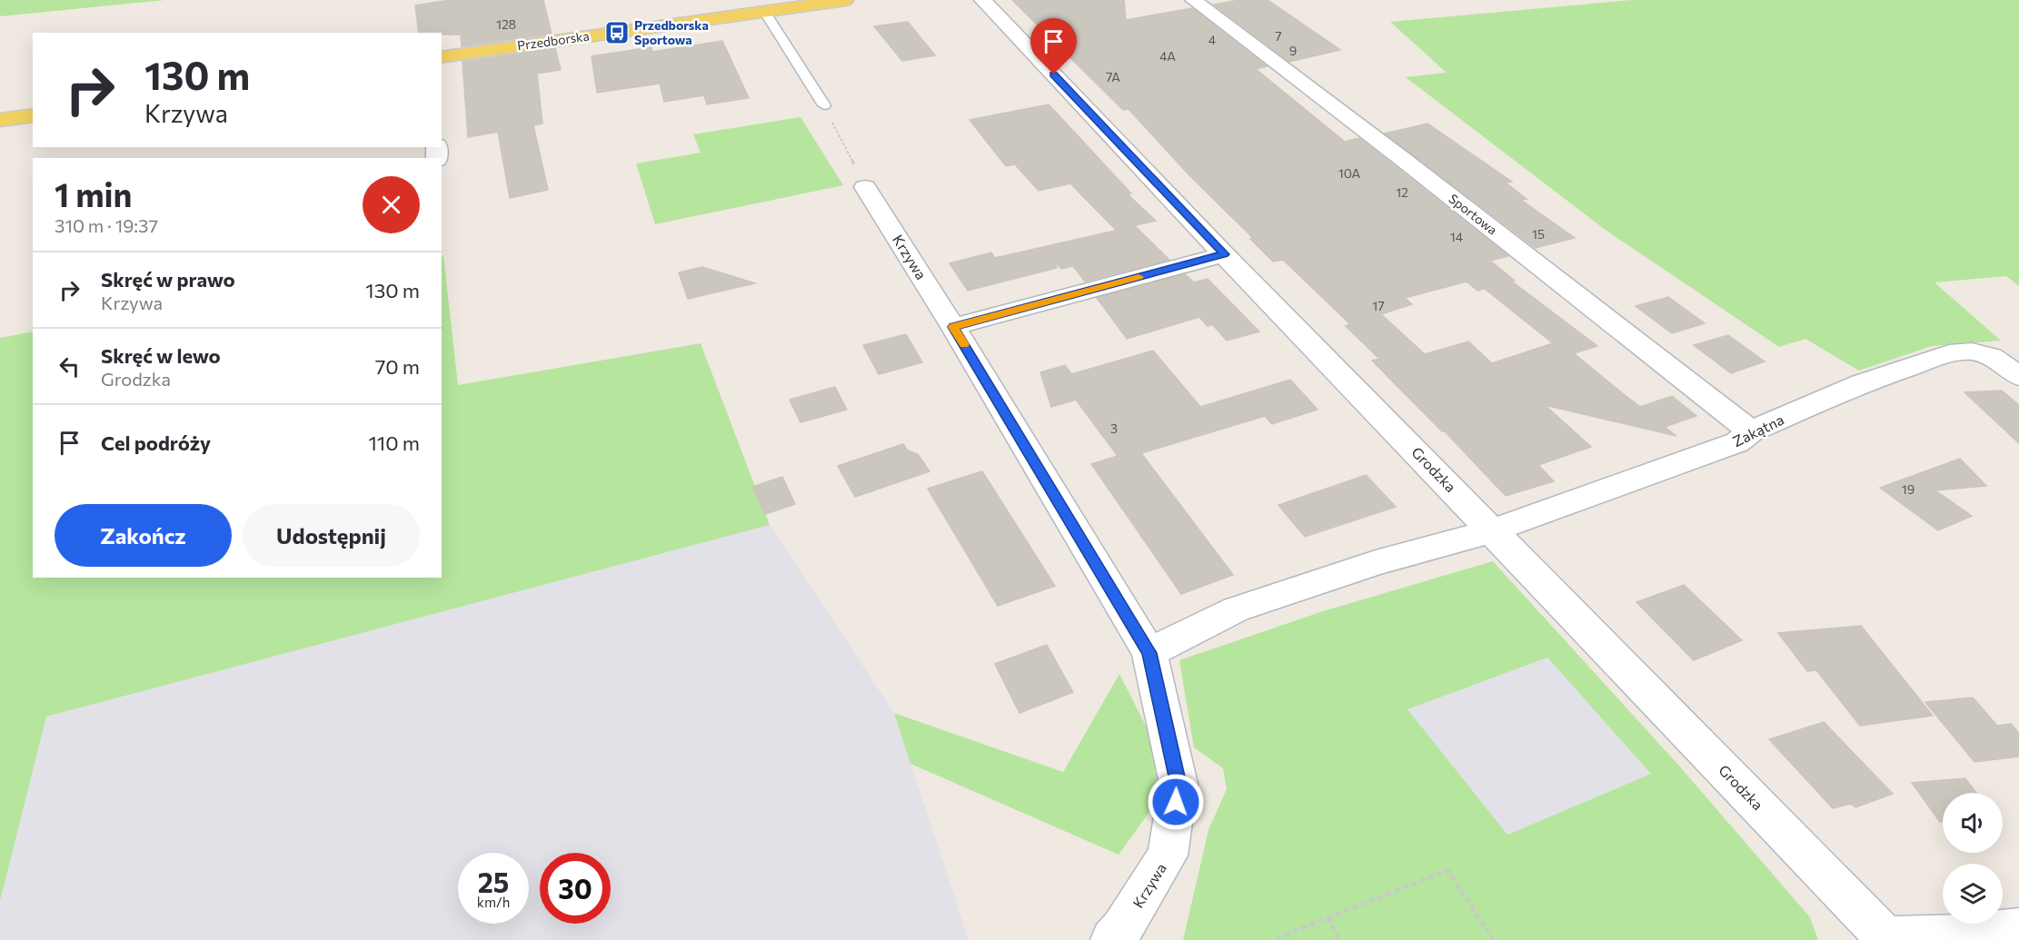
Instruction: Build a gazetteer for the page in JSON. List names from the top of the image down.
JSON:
{
  "streets": {
    "main road": ["Przedborska"],
    "street": [
      "Sportowa",
      "Krzywa",
      "Zakątna",
      "Grodzka"
    ]
  },
  "crossings": [
    ["Sportowa", "Zakątna"],
    ["Krzywa", "Zakątna"],
    ["Zakątna", "Grodzka"]
  ],
  "places": {
    "bus stop": ["Przedborska Sportowa"]
  },
  "house_numbers": [
    "128",
    "7",
    "4",
    "9",
    "4A",
    "7A",
    "10A",
    "12",
    "15",
    "14",
    "17",
    "3",
    "19"
  ],
  "page": {
    "turn": ["130 m", "Krzywa"],
    "heading": ["1 min", "310 m · 19:37"],
    "list": [
      {
        "name": "Skręć w prawo",
        "note": "Krzywa",
        "value": "130 m"
      },
      {
        "name": "Skręć w lewo",
        "note": "Grodzka",
        "value": "70 m"
      },
      {
        "name": "Cel podróży",
        "value": "110 m"
      }
    ],
    "buttons": ["Zakończ", "Udostępnij"],
    "speed": "25 km/h",
    "limit": "30"
  }
}
